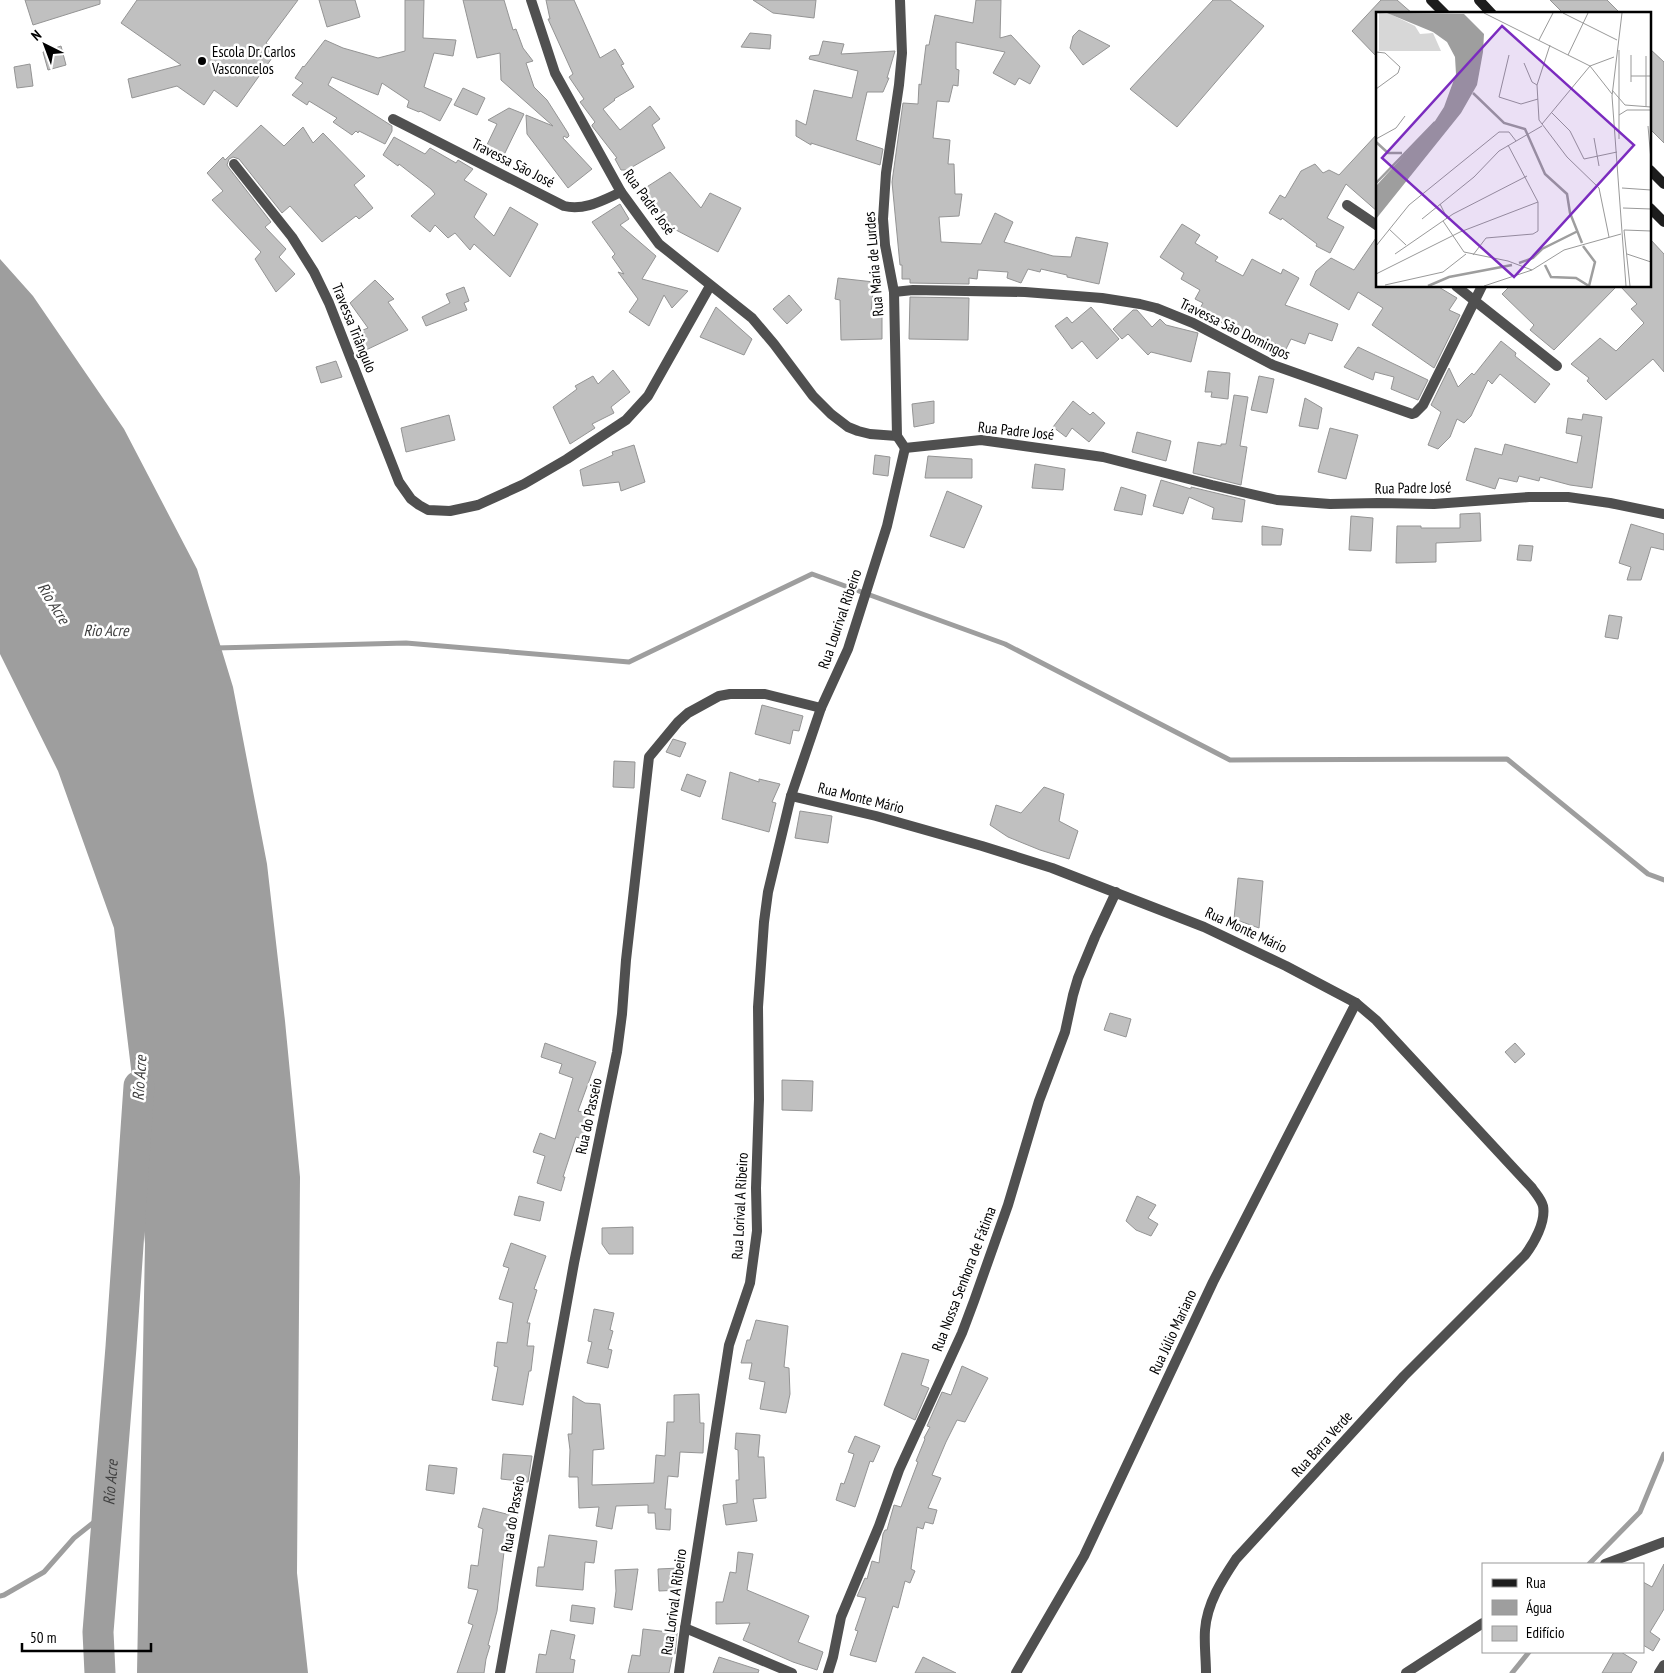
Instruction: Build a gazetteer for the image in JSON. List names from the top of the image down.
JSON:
{
  "streets": {
    "street": [
      "Travessa São José",
      "Rua Padre José",
      "Rua Maria de Lurdes",
      "Travessa Triângulo",
      "Travessa São Domingos",
      "Rua Lourival Ribeiro",
      "Rua Monte Mário",
      "Rua do Passeio",
      "Rua Lorival A Ribeiro",
      "Rua Nossa Senhora de Fátima",
      "Rua Júlio Mariano",
      "Rua Barra Verde"
    ]
  },
  "crossings": [
    ["Travessa São José", "Rua Padre José"],
    ["Rua Padre José", "Rua Maria de Lurdes"],
    ["Rua Padre José", "Travessa Triângulo"],
    ["Rua Padre José", "Rua Lourival Ribeiro"],
    ["Rua Maria de Lurdes", "Travessa São Domingos"],
    ["Rua Lourival Ribeiro", "Rua Monte Mário"],
    ["Rua Lourival Ribeiro", "Rua do Passeio"],
    ["Rua Lourival Ribeiro", "Rua Lorival A Ribeiro"],
    ["Rua Monte Mário", "Rua Lorival A Ribeiro"],
    ["Rua Monte Mário", "Rua Nossa Senhora de Fátima"],
    ["Rua Monte Mário", "Rua Júlio Mariano"],
    ["Rua Monte Mário", "Rua Barra Verde"]
  ],
  "water": ["Río Acre", "Rio Acre"],
  "places": ["Escola Dr. Carlos Vasconcelos"],
  "legend": ["Rua", "Água", "Edifício"],
  "scale_bar": "50 m",
  "north": "top left"
}
